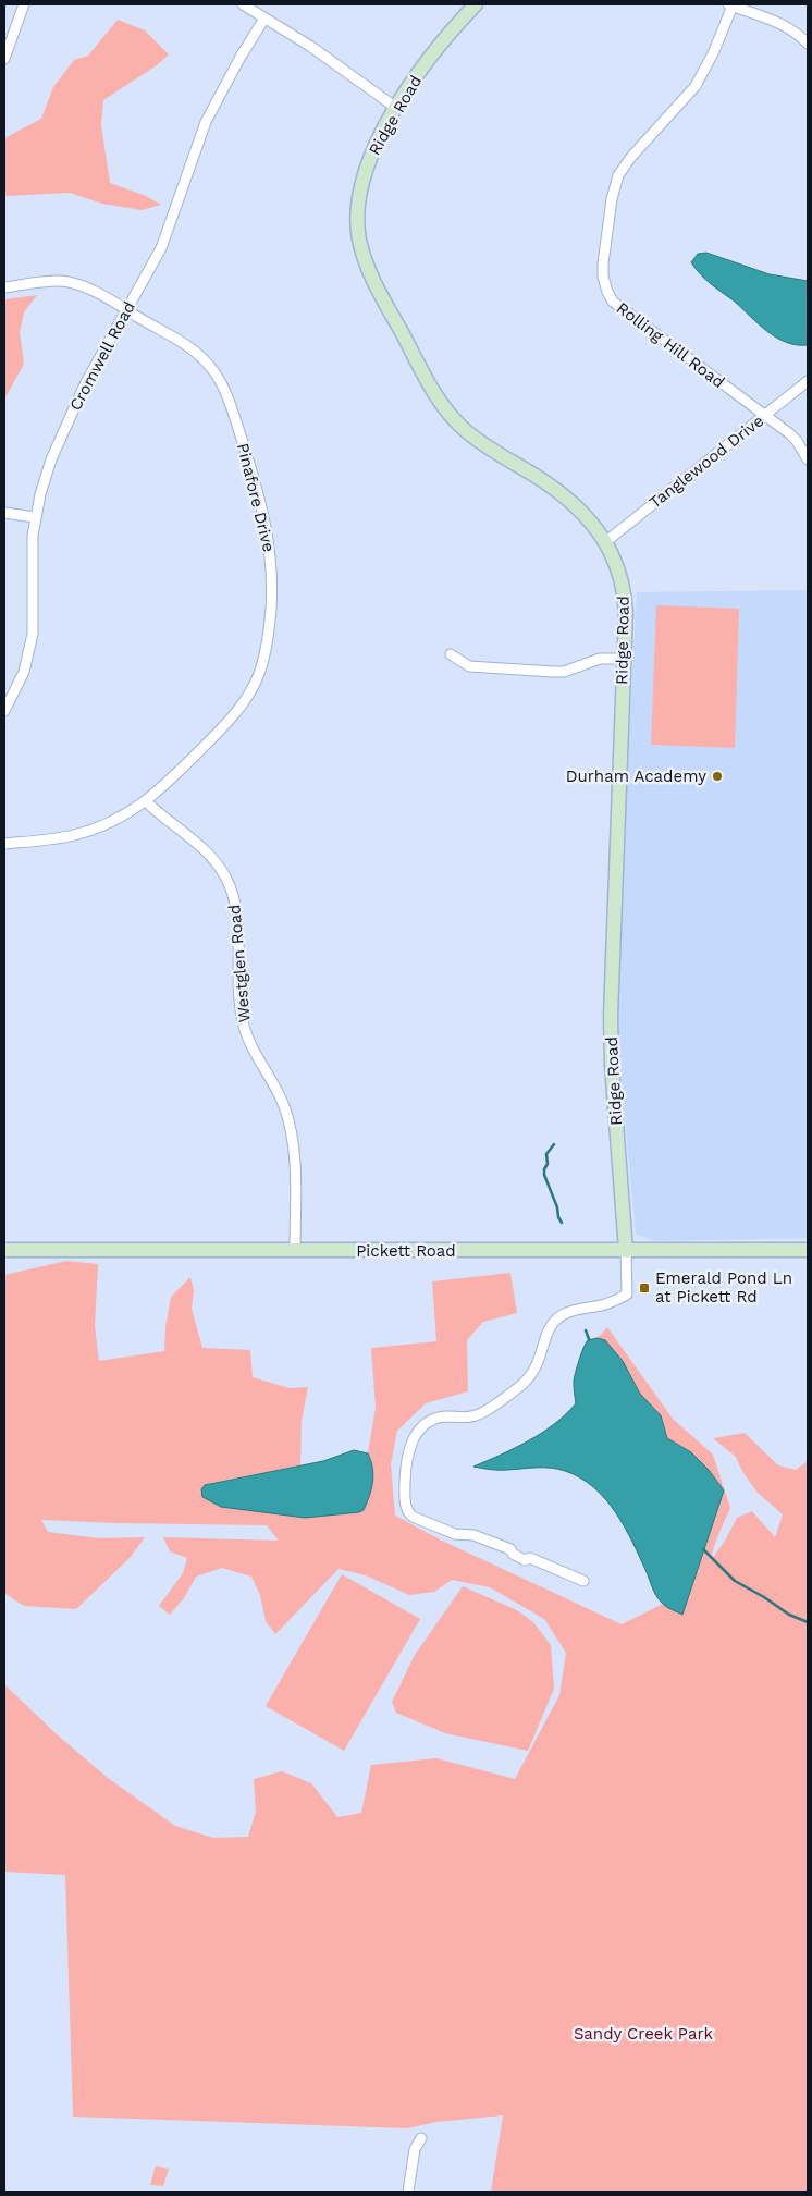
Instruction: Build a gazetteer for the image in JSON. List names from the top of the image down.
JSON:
{
  "streets": {
    "street": [
      "Ridge Road",
      "Rolling Hill Road",
      "Cromwell Road",
      "Tanglewood Drive",
      "Pinafore Drive",
      "Westglen Road",
      "Pickett Road"
    ]
  },
  "crossings": [
    ["Ridge Road", "Tanglewood Drive"],
    ["Ridge Road", "Pickett Road"],
    ["Rolling Hill Road", "Tanglewood Drive"],
    ["Cromwell Road", "Pinafore Drive"],
    ["Pinafore Drive", "Westglen Road"],
    ["Westglen Road", "Pickett Road"]
  ],
  "parks": ["Sandy Creek Park"],
  "places": {
    "other": ["Durham Academy"],
    "transit": ["Emerald Pond Ln at Pickett Rd"]
  }
}
